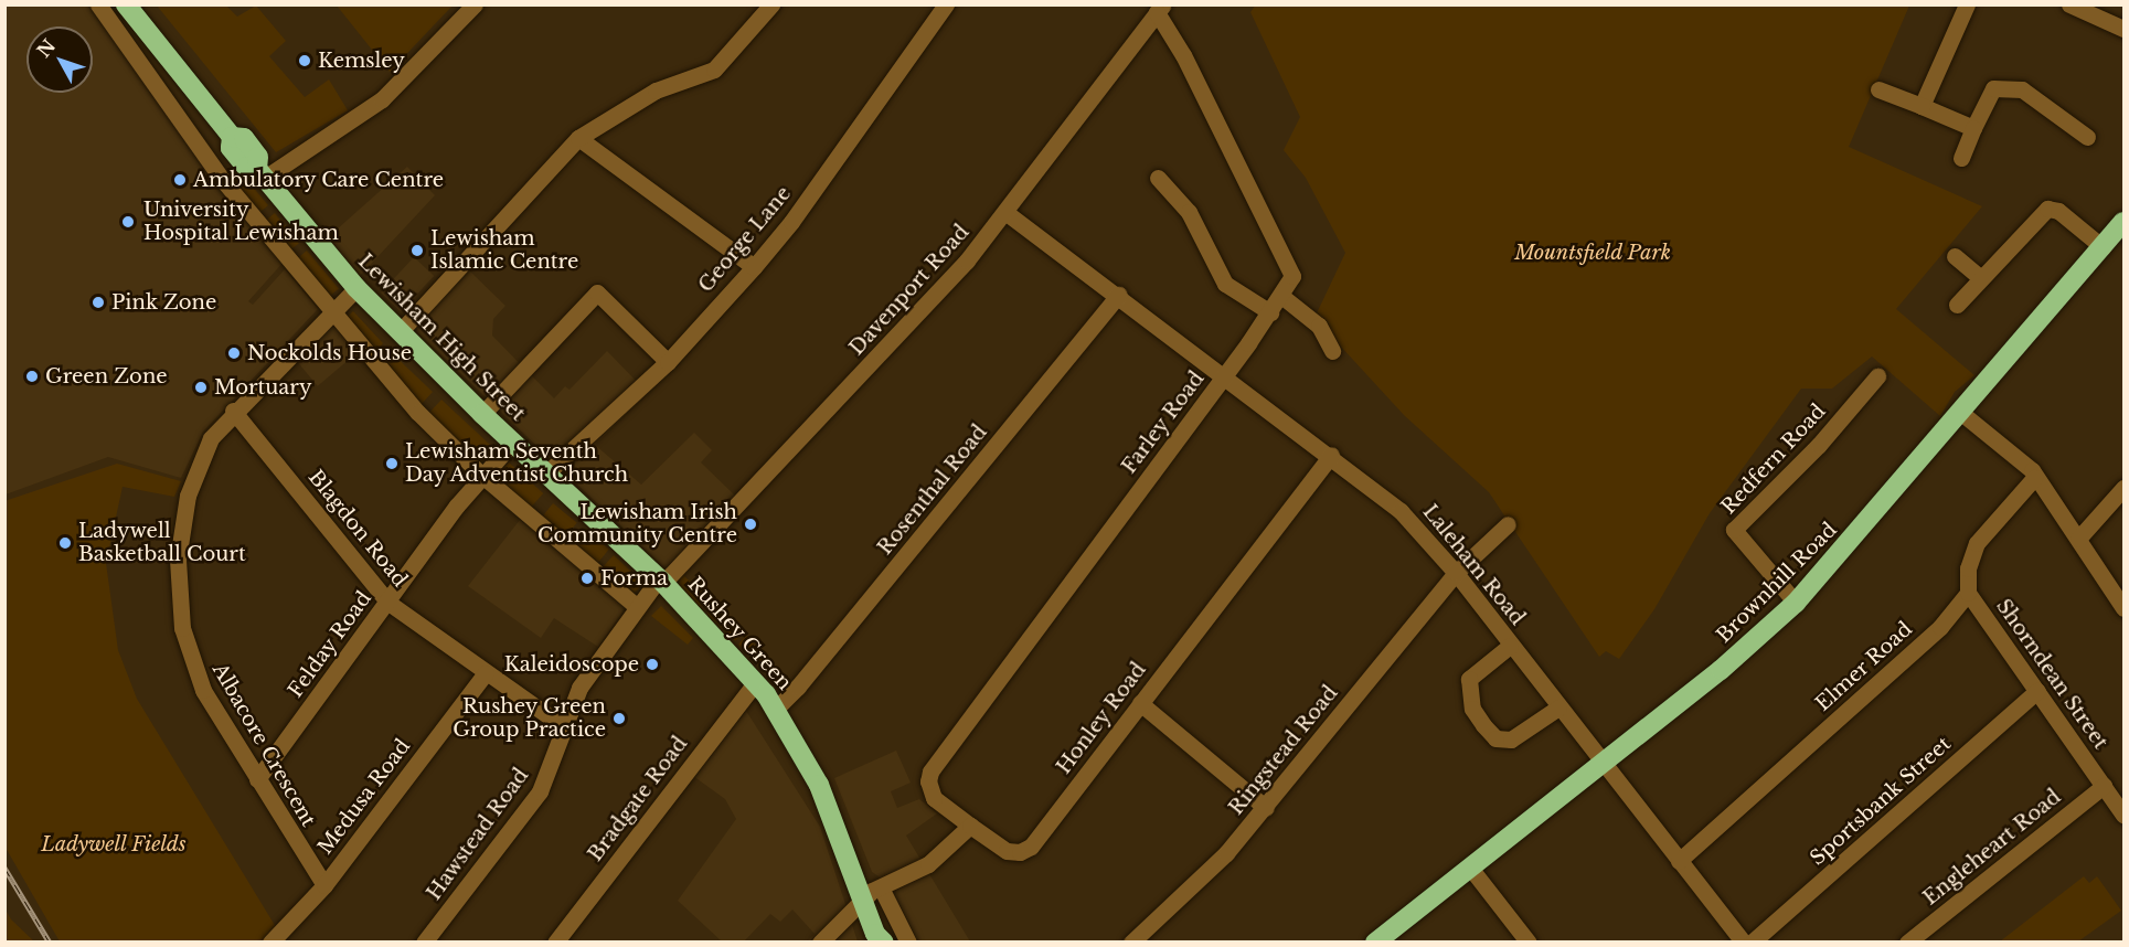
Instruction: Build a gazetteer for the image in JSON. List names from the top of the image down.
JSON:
{
  "streets": {
    "highway": ["Lewisham High Street", "Brownhill Road", "Rushey Green"],
    "street": [
      "George Lane",
      "Davenport Road",
      "Farley Road",
      "Redfern Road",
      "Rosenthal Road",
      "Blagdon Road",
      "Laleham Road",
      "Felday Road",
      "Elmer Road",
      "Shorndean Street",
      "Honley Road",
      "Albacore Crescent",
      "Ringstead Road",
      "Medusa Road",
      "Bradgate Road",
      "Sportsbank Street",
      "Hawstead Road",
      "Engleheart Road"
    ]
  },
  "crossings": [
    ["George Lane", "Lewisham High Street"],
    ["George Lane", "Rushey Green"],
    ["Davenport Road", "Farley Road"],
    ["Davenport Road", "Laleham Road"],
    ["Davenport Road", "Rushey Green"],
    ["Davenport Road", "Hawstead Road"],
    ["Lewisham High Street", "Rushey Green"],
    ["Lewisham High Street", "Felday Road"],
    ["Lewisham High Street", "Albacore Crescent"],
    ["Farley Road", "Laleham Road"],
    ["Farley Road", "Honley Road"],
    ["Redfern Road", "Brownhill Road"],
    ["Rosenthal Road", "Laleham Road"],
    ["Rosenthal Road", "Rushey Green"],
    ["Blagdon Road", "Felday Road"],
    ["Blagdon Road", "Albacore Crescent"],
    ["Blagdon Road", "Medusa Road"],
    ["Blagdon Road", "Hawstead Road"],
    ["Laleham Road", "Brownhill Road"],
    ["Laleham Road", "Elmer Road"],
    ["Laleham Road", "Honley Road"],
    ["Laleham Road", "Ringstead Road"],
    ["Rushey Green", "Bradgate Road"],
    ["Rushey Green", "Hawstead Road"],
    ["Felday Road", "Albacore Crescent"],
    ["Elmer Road", "Shorndean Street"],
    ["Shorndean Street", "Sportsbank Street"],
    ["Shorndean Street", "Engleheart Road"],
    ["Albacore Crescent", "Medusa Road"]
  ],
  "parks": ["Mountsfield Park", "Ladywell Fields"],
  "places": [
    "Kemsley",
    "Ambulatory Care Centre",
    "University Hospital Lewisham",
    "Lewisham Islamic Centre",
    "Pink Zone",
    "Nockolds House",
    "Green Zone",
    "Mortuary",
    "Lewisham Seventh Day Adventist Church",
    "Lewisham Irish Community Centre",
    "Ladywell Basketball Court",
    "Forma",
    "Kaleidoscope",
    "Rushey Green Group Practice"
  ],
  "north": "top left"
}
